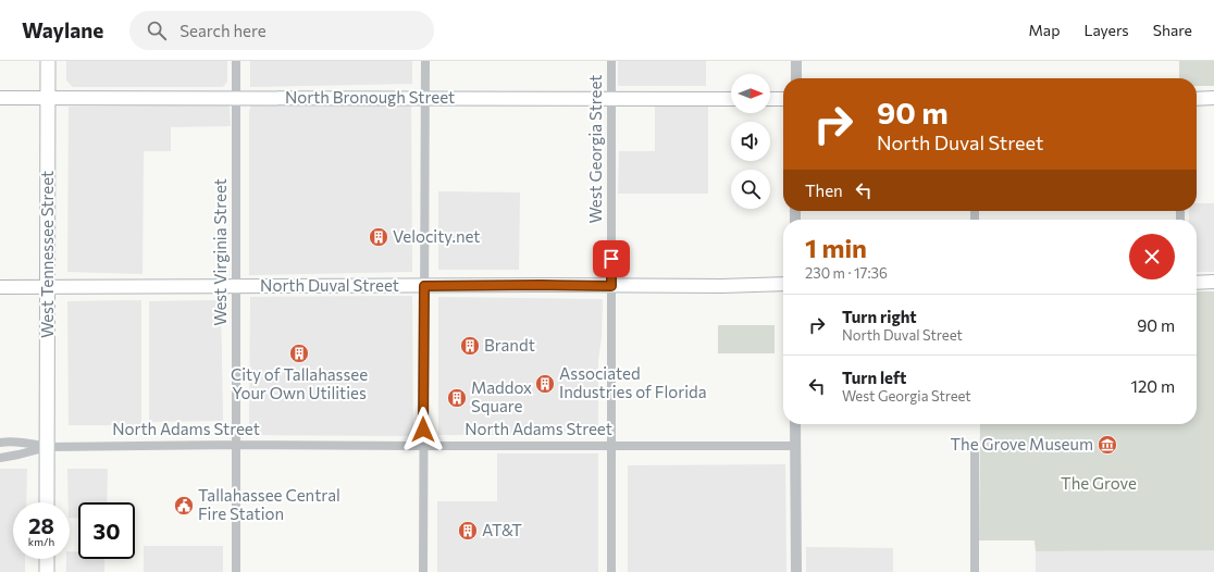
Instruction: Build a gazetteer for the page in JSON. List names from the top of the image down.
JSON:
{
  "streets": {
    "main road": ["North Bronough Street", "West Tennessee Street", "North Duval Street"],
    "street": ["West Georgia Street", "West Virginia Street", "North Adams Street"]
  },
  "crossings": [
    ["North Bronough Street", "West Georgia Street"],
    ["North Bronough Street", "West Virginia Street"],
    ["North Bronough Street", "West Tennessee Street"],
    ["West Georgia Street", "North Duval Street"],
    ["West Georgia Street", "North Adams Street"],
    ["West Virginia Street", "North Duval Street"],
    ["West Virginia Street", "North Adams Street"],
    ["West Tennessee Street", "North Duval Street"],
    ["West Tennessee Street", "North Adams Street"]
  ],
  "parks": ["The Grove"],
  "places": {
    "building": [
      "Velocity.net",
      "Brandt",
      "City of Tallahassee Your Own Utilities",
      "Associated Industries of Florida",
      "Maddox Square",
      "AT&T"
    ],
    "museum": ["The Grove Museum"],
    "public building": ["Tallahassee Central Fire Station"]
  },
  "north": "right",
  "page": {
    "header": "Waylane",
    "search": "Search here",
    "nav": ["Map", "Layers", "Share"],
    "turn": ["90 m", "North Duval Street"],
    "then": "Then",
    "heading": ["1 min", "230 m · 17:36"],
    "list": [
      {
        "name": "Turn right",
        "note": "North Duval Street",
        "value": "90 m"
      },
      {
        "name": "Turn left",
        "note": "West Georgia Street",
        "value": "120 m"
      }
    ],
    "speed": "28 km/h",
    "limit": "30"
  }
}
